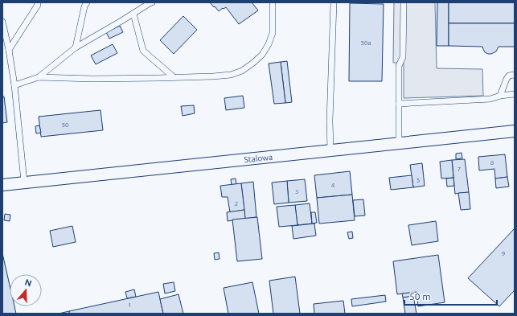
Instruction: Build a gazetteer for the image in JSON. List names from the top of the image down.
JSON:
{
  "streets": {
    "street": ["Stalowa"]
  },
  "house_numbers": [
    "50a",
    "50",
    "8",
    "7",
    "5",
    "4",
    "3",
    "2",
    "9",
    "1"
  ],
  "scale_bar": "50 m",
  "north": "top"
}
